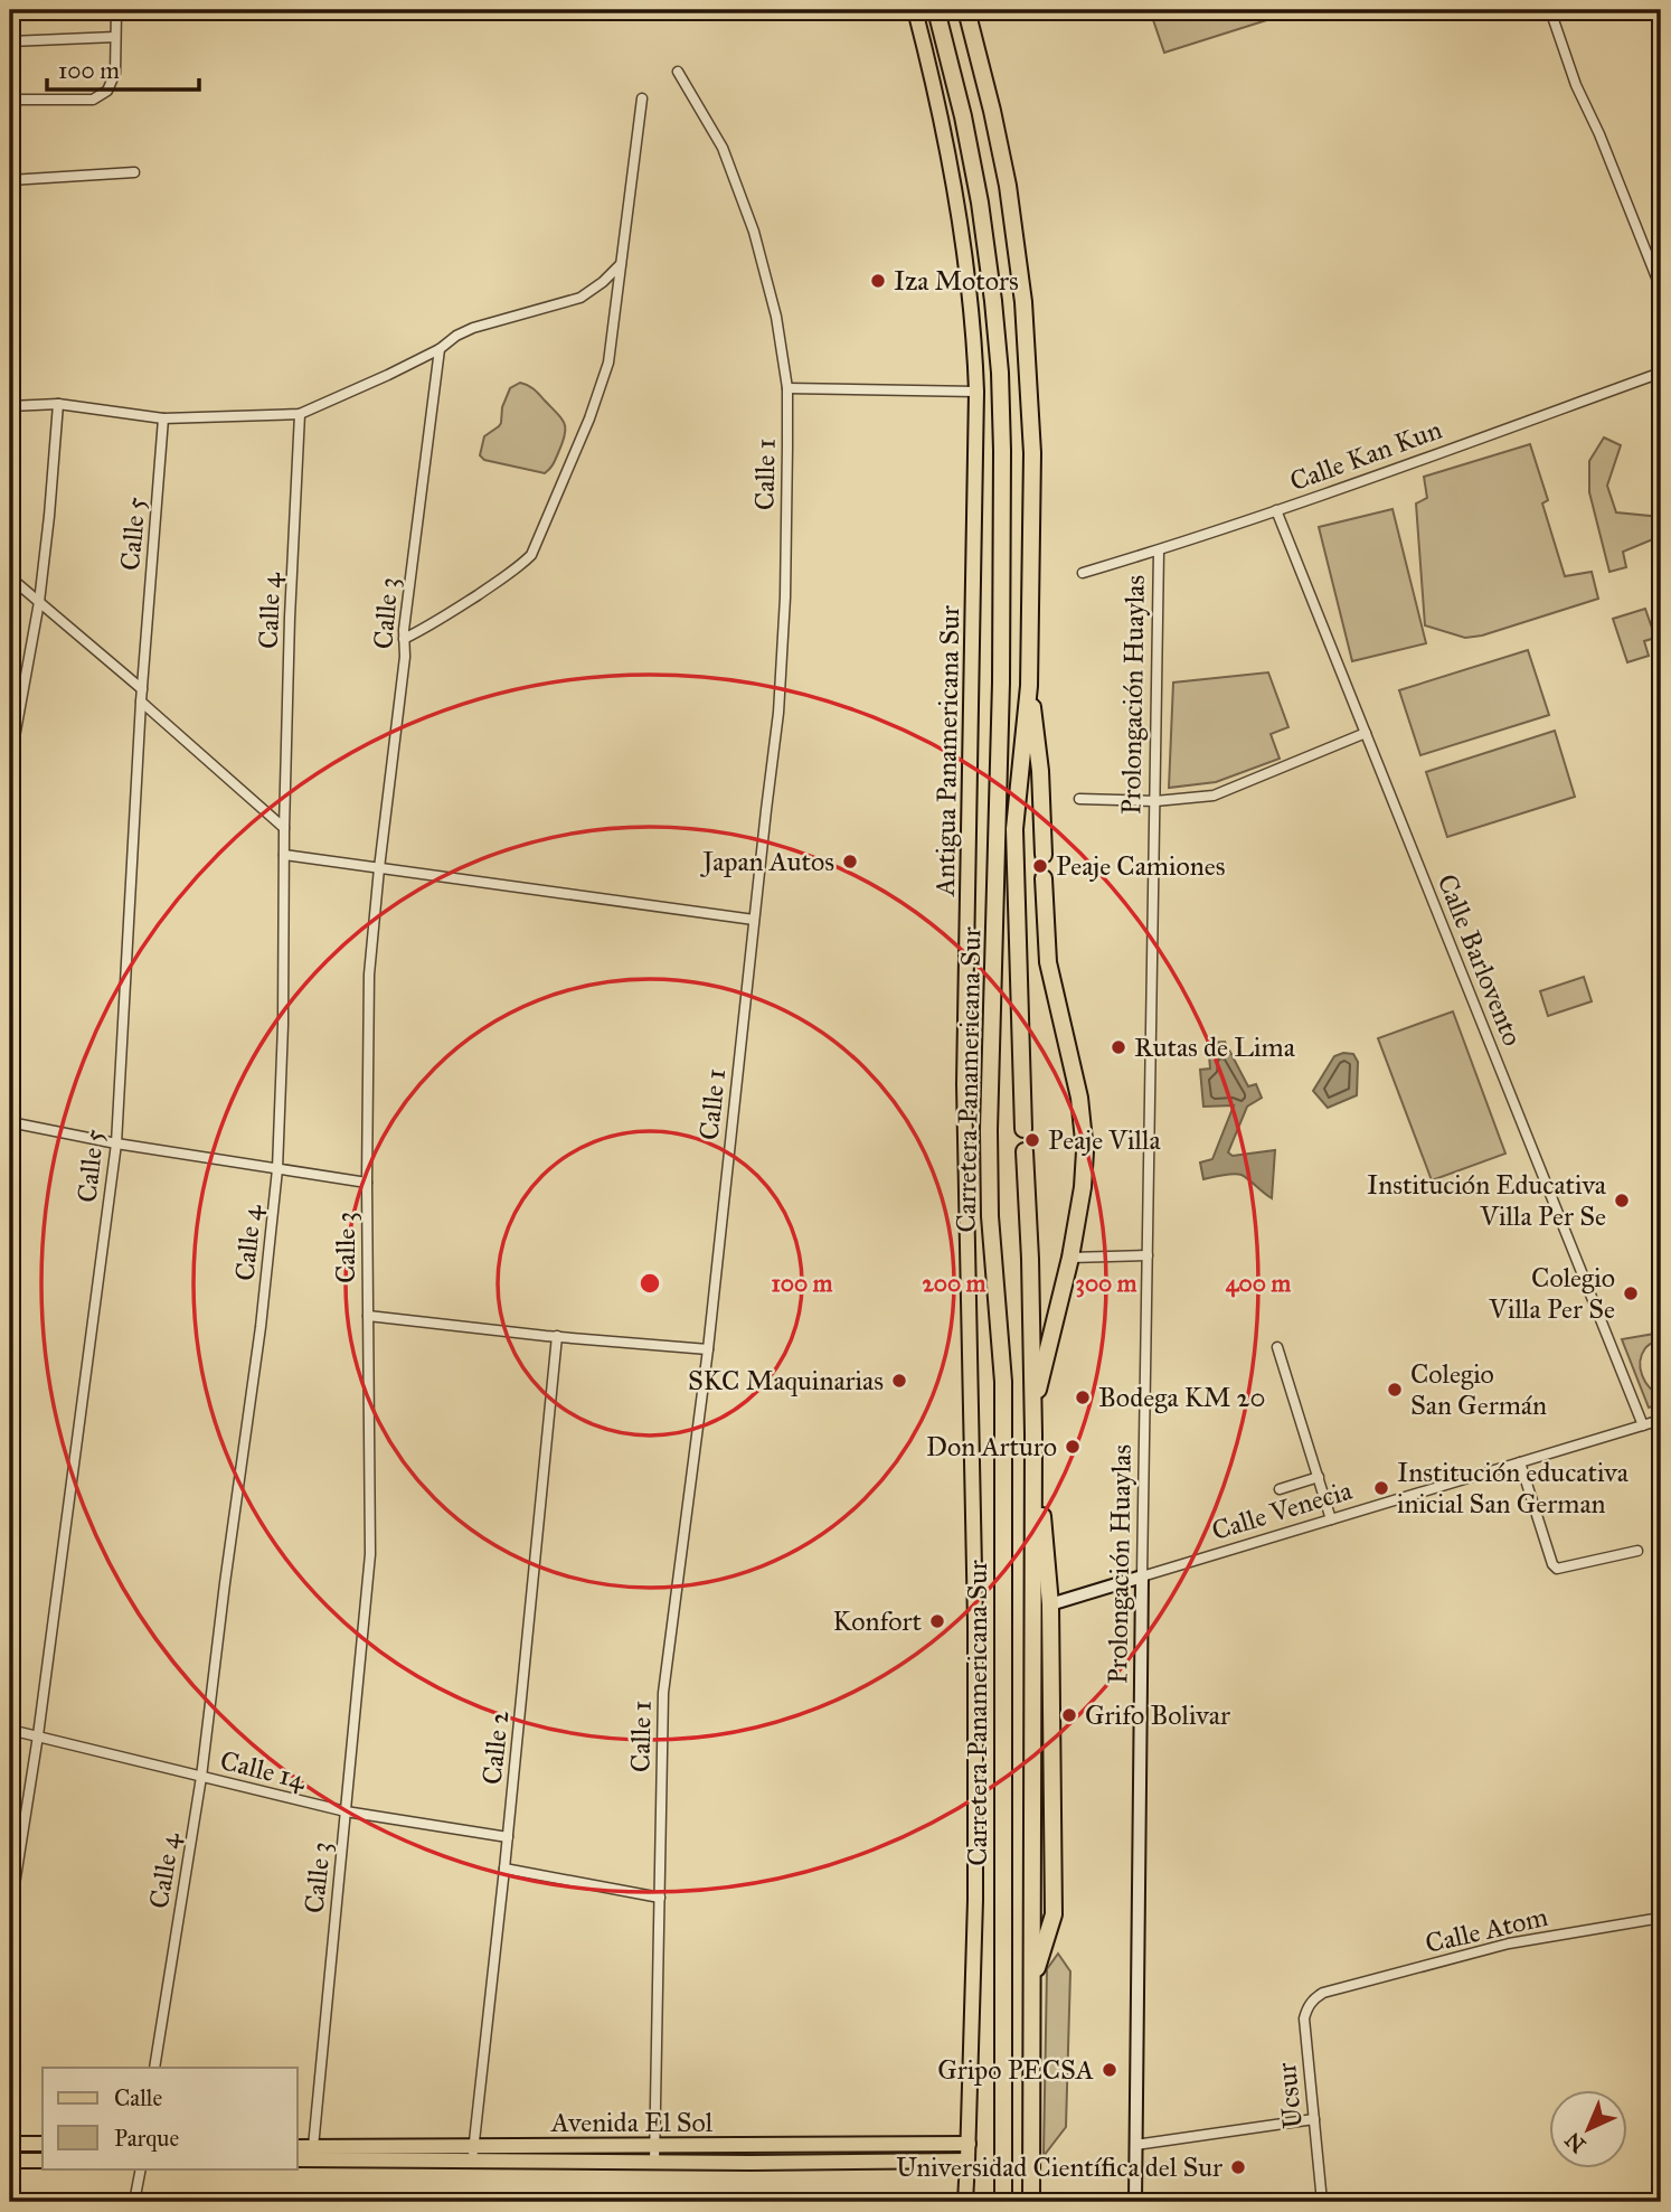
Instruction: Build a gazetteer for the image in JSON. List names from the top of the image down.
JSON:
{
  "streets": {
    "highway": ["Carretera Panamericana Sur"],
    "main road": ["Antigua Panamericana Sur", "Avenida El Sol"],
    "street": [
      "Calle Kan Kun",
      "Calle 1",
      "Calle 5",
      "Calle 4",
      "Calle 3",
      "Prolongación Huaylas",
      "Calle Barlovento",
      "Calle Venecia",
      "Calle 2",
      "Calle 14",
      "Calle Atom",
      "Ucsur"
    ]
  },
  "crossings": [
    ["Calle Kan Kun", "Prolongación Huaylas"],
    ["Calle Kan Kun", "Calle Barlovento"],
    ["Calle 1", "Avenida El Sol"],
    ["Calle 5", "Calle 14"],
    ["Calle 4", "Calle 14"],
    ["Calle 3", "Calle 14"],
    ["Calle 3", "Avenida El Sol"],
    ["Prolongación Huaylas", "Calle Venecia"],
    ["Antigua Panamericana Sur", "Avenida El Sol"],
    ["Calle Barlovento", "Calle Venecia"],
    ["Calle 2", "Calle 14"],
    ["Calle 2", "Avenida El Sol"],
    ["Calle Atom", "Ucsur"]
  ],
  "places": [
    "Iza Motors",
    "Japan Autos",
    "Peaje Camiones",
    "Rutas de Lima",
    "Peaje Villa",
    "Institución Educativa Villa Per Se",
    "Colegio Villa Per Se",
    "SKC Maquinarias",
    "Colegio San Germán",
    "Bodega KM 20",
    "Don Arturo",
    "Institución educativa inicial San German",
    "Konfort",
    "Grifo Bolivar",
    "Gripo PECSA",
    "Universidad Científica del Sur"
  ],
  "legend": ["Calle", "Parque"],
  "scale_bar": "100 m",
  "north": "bottom left",
  "rings": [
    "100 m",
    "200 m",
    "300 m",
    "400 m"
  ]
}
